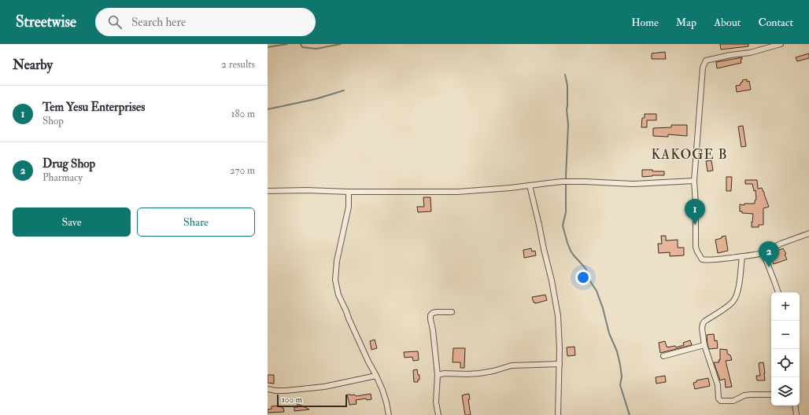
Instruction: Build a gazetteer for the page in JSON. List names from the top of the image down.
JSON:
{
  "districts": ["KAKOGE B"],
  "scale_bar": "100 m",
  "page": {
    "header": "Streetwise",
    "search": "Search here",
    "nav": [
      "Home",
      "Map",
      "About",
      "Contact"
    ],
    "heading": ["Nearby", "2 results"],
    "list": [
      {
        "mark": "1",
        "name": "Tem Yesu Enterprises",
        "note": "Shop",
        "value": "180 m"
      },
      {
        "mark": "2",
        "name": "Drug Shop",
        "note": "Pharmacy",
        "value": "270 m"
      }
    ],
    "buttons": ["Save", "Share"],
    "pins": ["1", "2"],
    "map_buttons": ["+", "−"],
    "scale": "100 m"
  }
}
